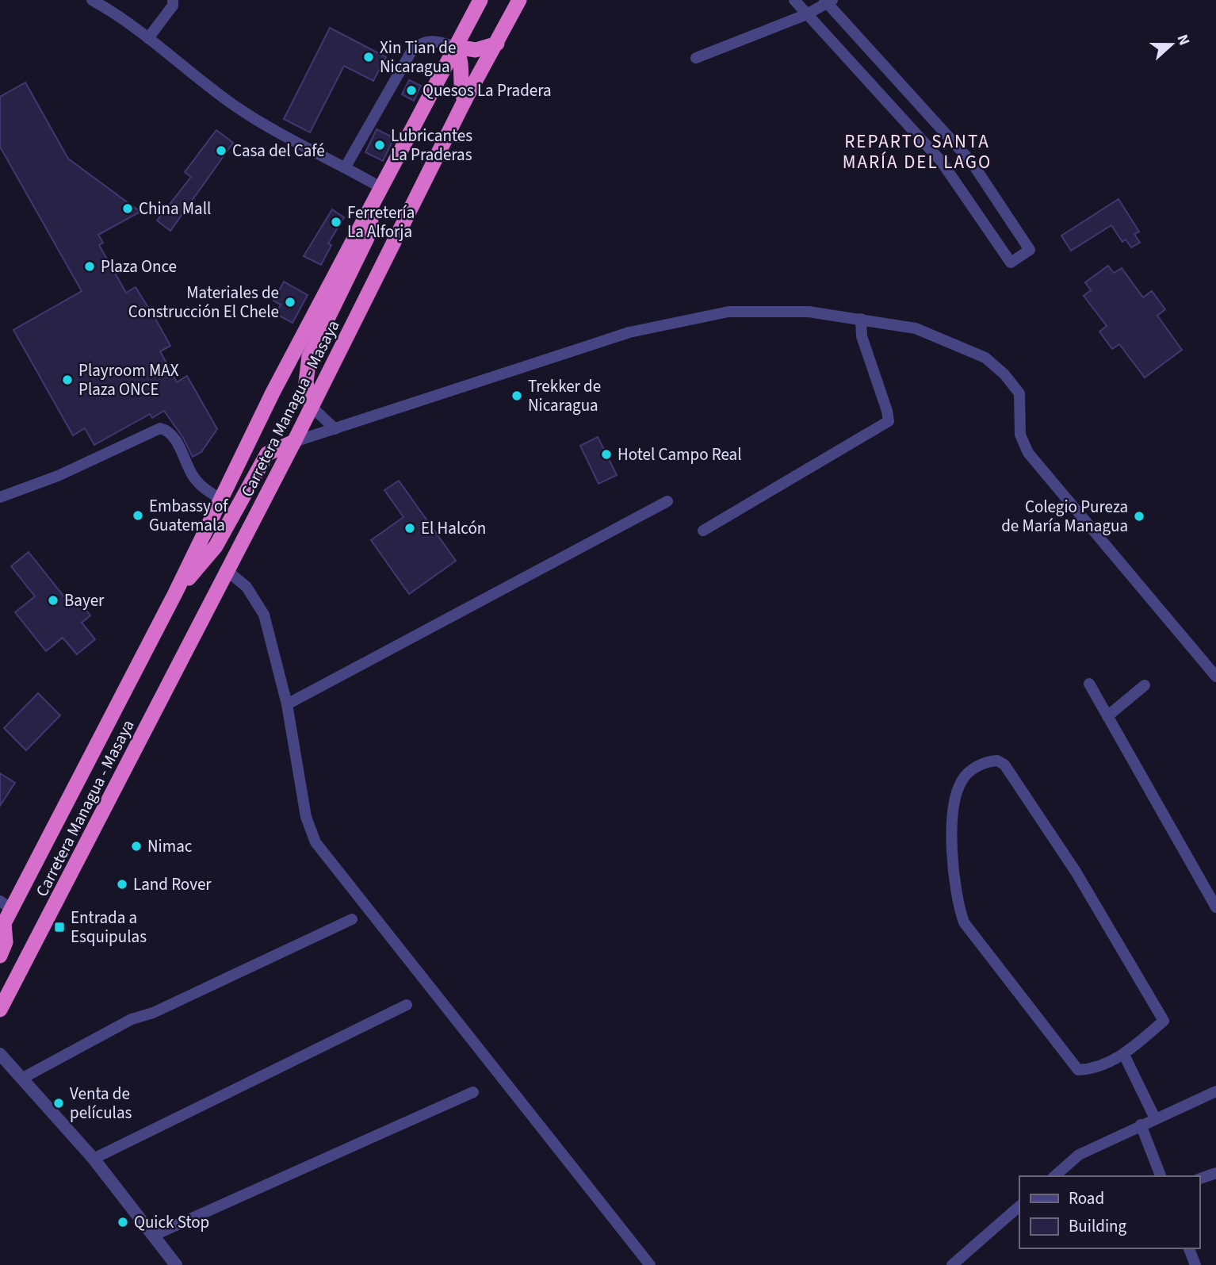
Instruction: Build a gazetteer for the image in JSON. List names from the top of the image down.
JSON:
{
  "streets": {
    "highway": ["Carretera Managua - Masaya"]
  },
  "districts": ["REPARTO SANTA MARÍA DEL LAGO"],
  "places": {
    "other": [
      "Xin Tian de Nicaragua",
      "Quesos La Pradera",
      "Lubricantes La Praderas",
      "Casa del Café",
      "China Mall",
      "Ferretería La Alforja",
      "Plaza Once",
      "Materiales de Construcción El Chele",
      "Playroom MAX Plaza ONCE",
      "Trekker de Nicaragua",
      "Hotel Campo Real",
      "Embassy of Guatemala",
      "Colegio Pureza de María Managua",
      "El Halcón",
      "Bayer",
      "Nimac",
      "Land Rover",
      "Venta de películas",
      "Quick Stop"
    ],
    "transit": ["Entrada a Esquipulas"]
  },
  "legend": ["Road", "Building"],
  "north": "right"
}
